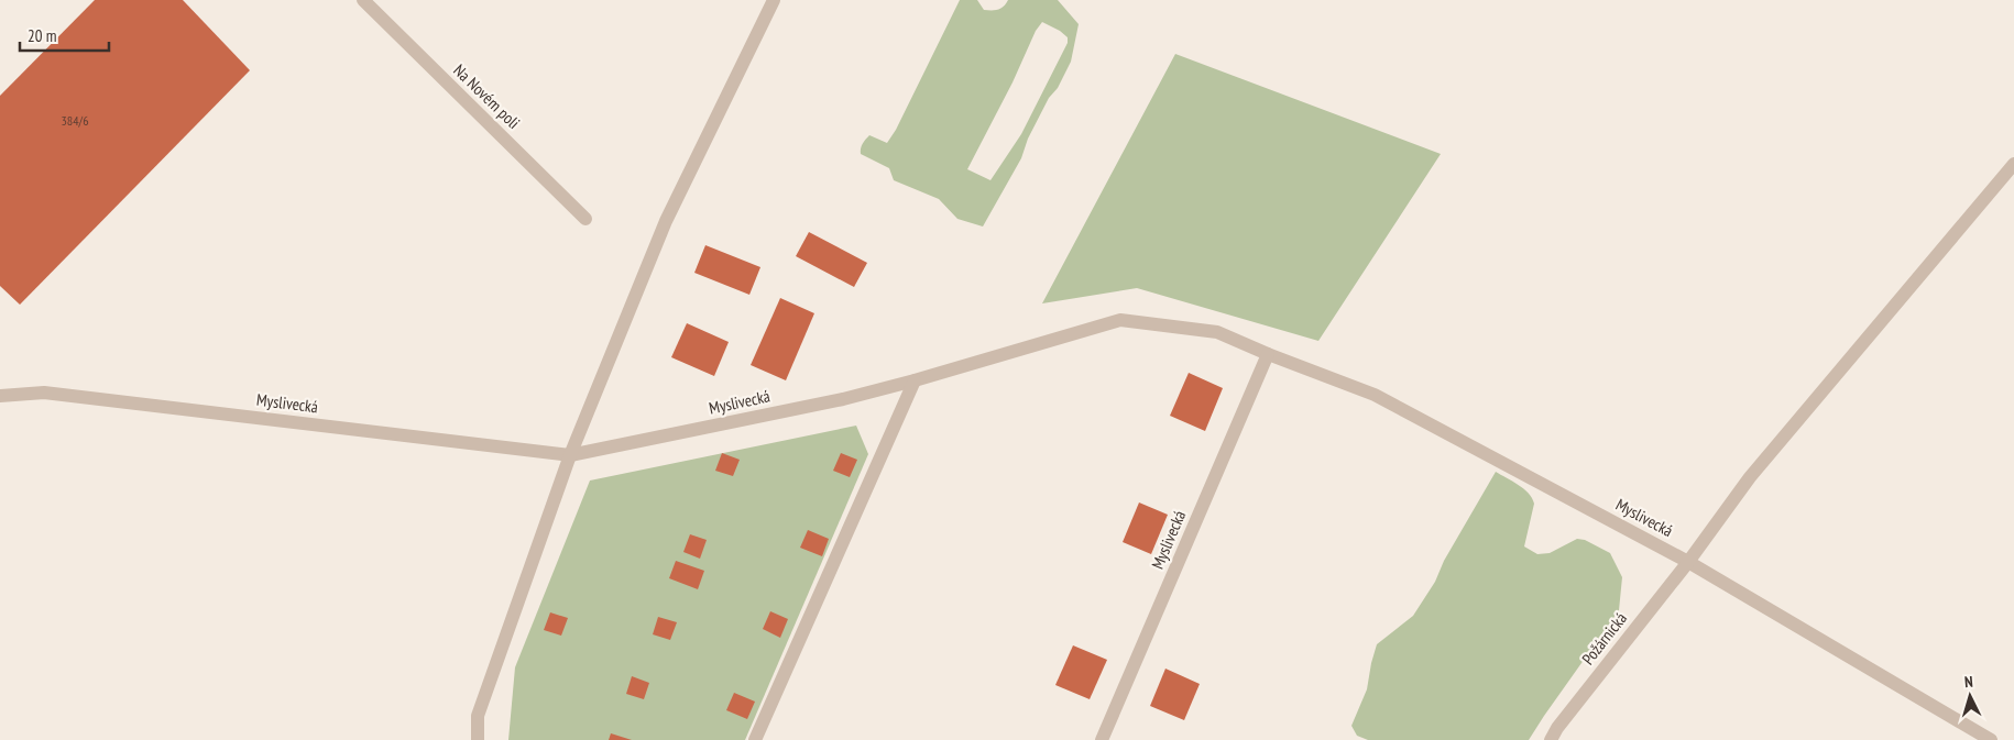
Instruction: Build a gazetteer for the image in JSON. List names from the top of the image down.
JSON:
{
  "streets": {
    "street": ["Na Novém poli", "Myslivecká", "Požárnická"]
  },
  "crossings": [
    ["Myslivecká", "Požárnická"]
  ],
  "house_numbers": ["384/6"],
  "scale_bar": "20 m",
  "north": "top"
}
